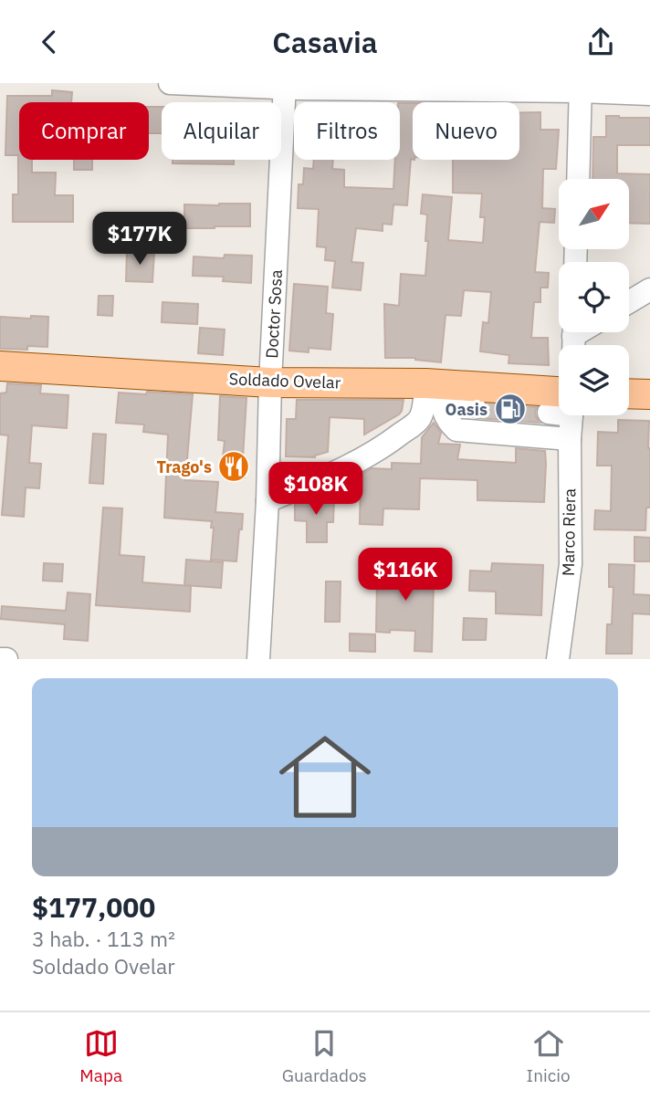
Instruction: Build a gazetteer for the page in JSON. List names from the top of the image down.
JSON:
{
  "streets": {
    "main road": ["Soldado Ovelar"],
    "street": ["Doctor Sosa", "Marco Riera"]
  },
  "crossings": [
    ["Doctor Sosa", "Soldado Ovelar"]
  ],
  "places": {
    "fuel station": ["Oasis"],
    "restaurant": ["Trago's"]
  },
  "north": "top right",
  "page": {
    "header": "Casavia",
    "chip": [
      "Comprar",
      "Alquilar",
      "Filtros",
      "Nuevo"
    ],
    "price": ["$177K", "$108K", "$116K"],
    "list": [
      {
        "name": "$177,000",
        "note": "3 hab. · 113 m² · Soldado Ovelar"
      }
    ],
    "tabs": ["Mapa", "Guardados", "Inicio"]
  }
}
